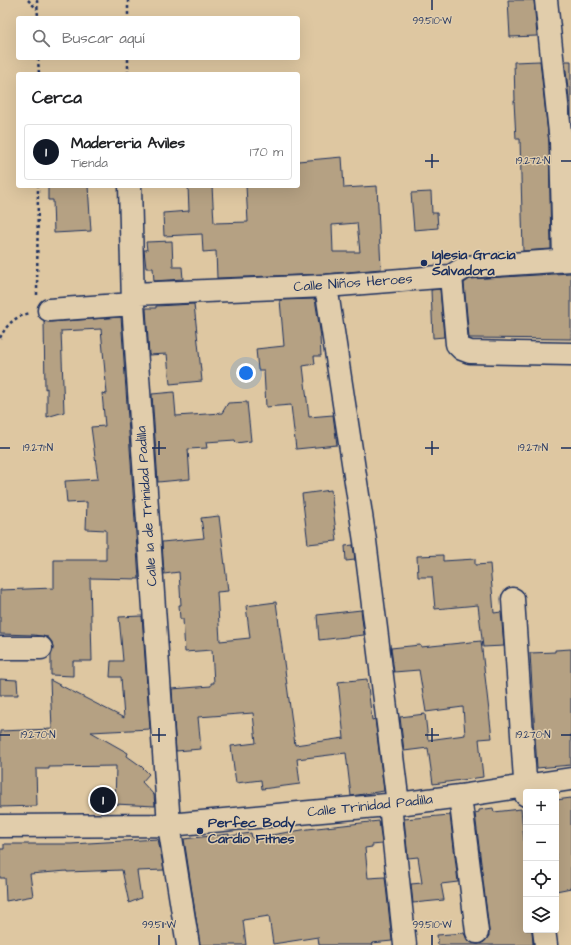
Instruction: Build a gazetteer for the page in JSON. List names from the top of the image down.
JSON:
{
  "streets": {
    "street": ["Calle Niños Heroes", "Calle 1a de Trinidad Padilla", "Calle Trinidad Padilla"]
  },
  "crossings": [
    ["Calle Niños Heroes", "Calle 1a de Trinidad Padilla"],
    ["Calle 1a de Trinidad Padilla", "Calle Trinidad Padilla"]
  ],
  "places": ["Iglesia Gracia Salvadora", "Perfec Body Cardio Fitnes"],
  "page": {
    "search": "Buscar aquí",
    "heading": "Cerca",
    "list": [
      {
        "mark": "1",
        "name": "Madereria Aviles",
        "note": "Tienda",
        "value": "170 m"
      }
    ],
    "pins": "1",
    "map_buttons": ["+", "−"]
  },
  "coordinates": [
    "99.510°W",
    "19.272°N",
    "19.271°N",
    "19.270°N",
    "99.511°W"
  ]
}
